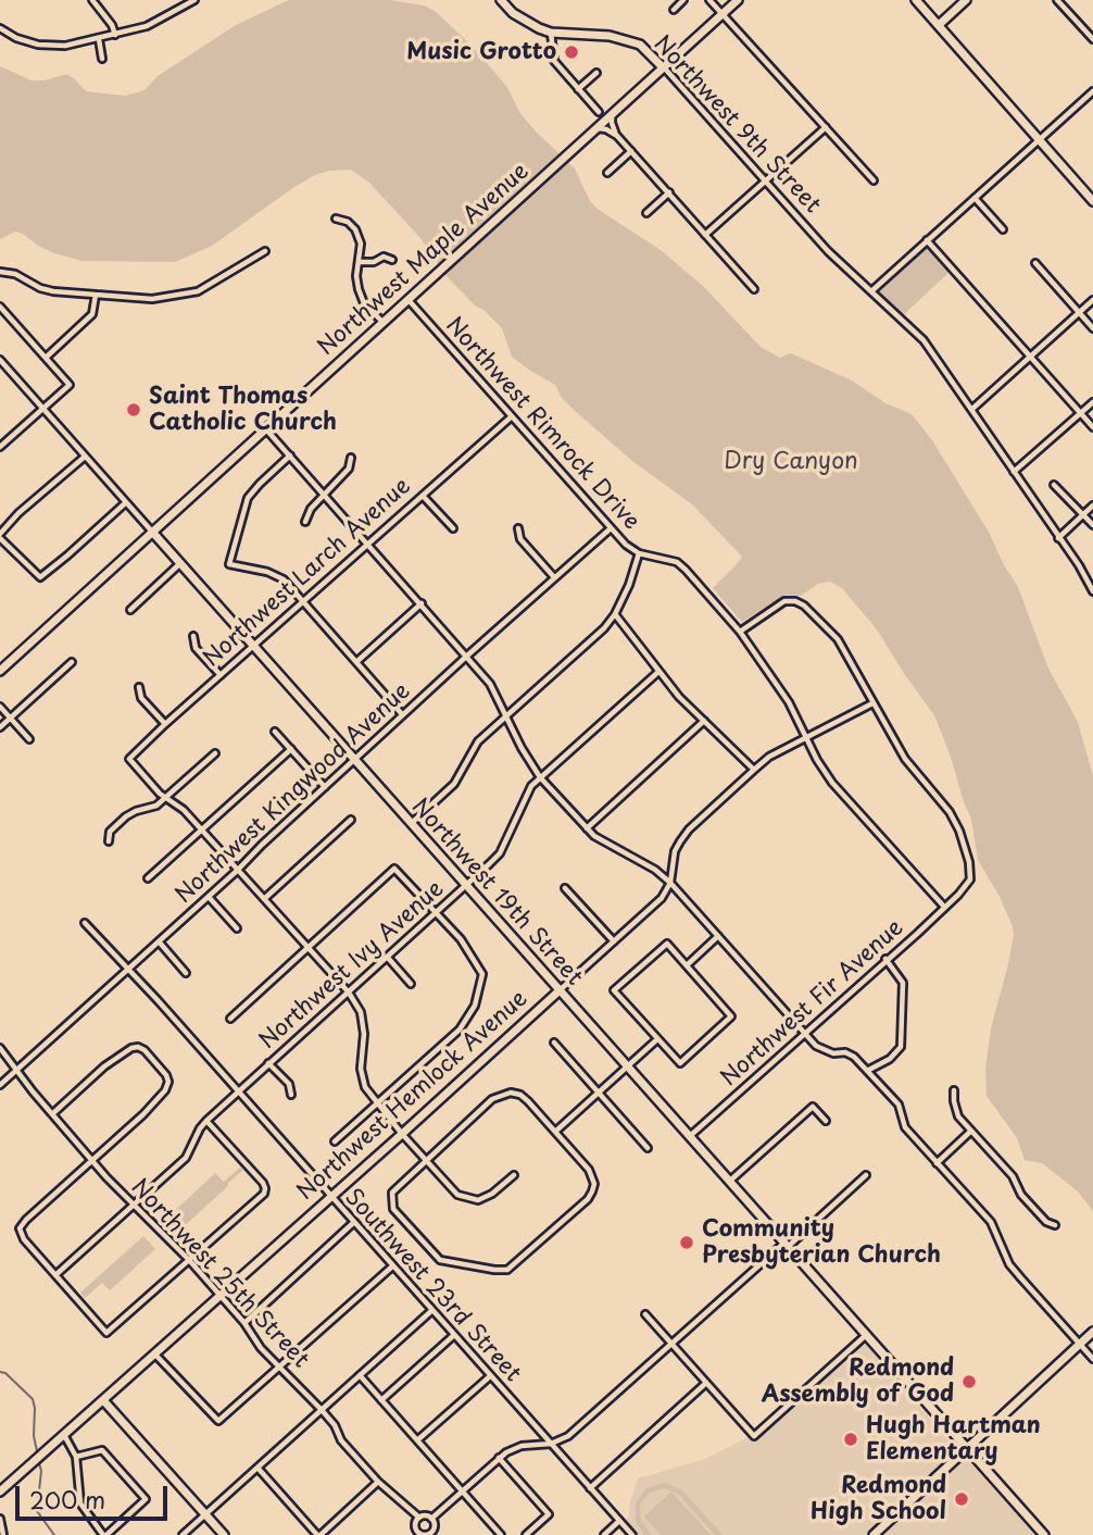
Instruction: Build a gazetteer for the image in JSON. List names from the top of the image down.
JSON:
{
  "streets": {
    "main road": [
      "Northwest 9th Street",
      "Northwest Maple Avenue",
      "Northwest 19th Street",
      "Northwest Hemlock Avenue"
    ],
    "street": [
      "Northwest Rimrock Drive",
      "Northwest Larch Avenue",
      "Northwest Kingwood Avenue",
      "Northwest Ivy Avenue",
      "Northwest Fir Avenue",
      "Northwest 25th Street",
      "Southwest 23rd Street"
    ]
  },
  "crossings": [
    ["Northwest 9th Street", "Northwest Maple Avenue"],
    ["Northwest Maple Avenue", "Northwest Rimrock Drive"],
    ["Northwest Maple Avenue", "Northwest 19th Street"],
    ["Northwest Rimrock Drive", "Northwest Larch Avenue"],
    ["Northwest Rimrock Drive", "Northwest Kingwood Avenue"],
    ["Northwest Rimrock Drive", "Northwest Fir Avenue"],
    ["Northwest Rimrock Drive", "Northwest Hemlock Avenue"],
    ["Northwest Larch Avenue", "Northwest 19th Street"],
    ["Northwest Kingwood Avenue", "Northwest 19th Street"],
    ["Northwest Kingwood Avenue", "Northwest 25th Street"],
    ["Northwest Kingwood Avenue", "Southwest 23rd Street"],
    ["Northwest 19th Street", "Northwest Ivy Avenue"],
    ["Northwest 19th Street", "Northwest Fir Avenue"],
    ["Northwest 19th Street", "Northwest Hemlock Avenue"],
    ["Northwest Ivy Avenue", "Northwest 25th Street"],
    ["Northwest Ivy Avenue", "Southwest 23rd Street"],
    ["Northwest Fir Avenue", "Northwest Hemlock Avenue"],
    ["Northwest Hemlock Avenue", "Northwest 25th Street"],
    ["Northwest Hemlock Avenue", "Southwest 23rd Street"]
  ],
  "parks": ["Dry Canyon"],
  "places": [
    "Music Grotto",
    "Saint Thomas Catholic Church",
    "Community Presbyterian Church",
    "Redmond Assembly of God",
    "Hugh Hartman Elementary",
    "Redmond High School"
  ],
  "scale_bar": "200 m"
}
